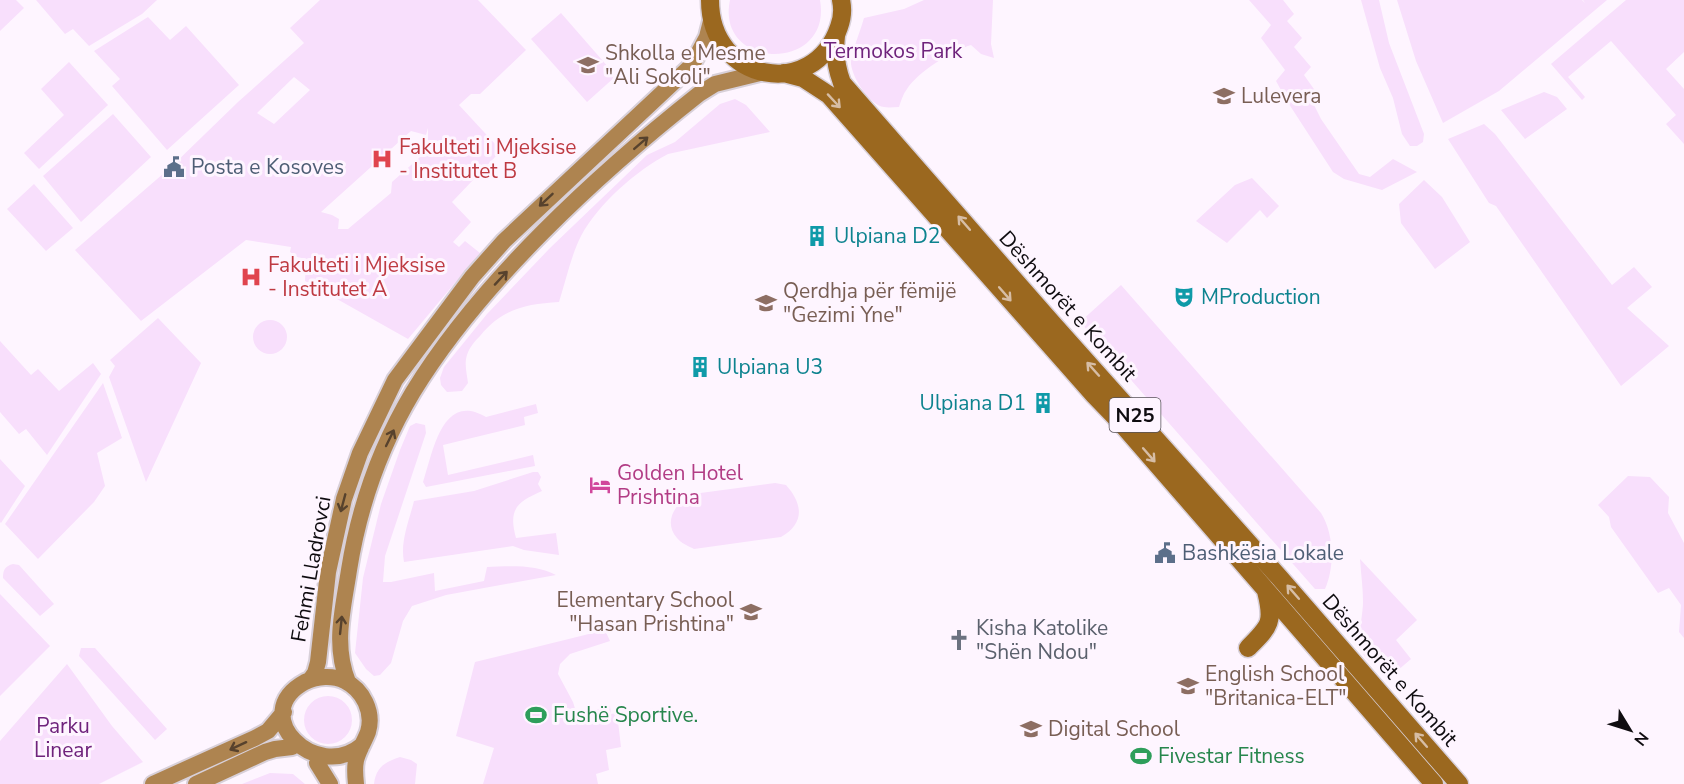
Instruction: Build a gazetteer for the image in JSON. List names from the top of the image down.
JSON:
{
  "streets": {
    "main road": ["Dëshmorët e Kombit", "N25", "Fehmi Lladrovci"]
  },
  "parks": ["Termokos Park", "Parku Linear"],
  "places": {
    "school or university": [
      "Shkolla e Mesme \"Ali Sokoli\"",
      "Lulevera",
      "Qerdhja për fëmijë \"Gezimi Yne\"",
      "Elementary School \"Hasan Prishtina\"",
      "English School \"Britanica-ELT\"",
      "Digital School"
    ],
    "hospital": ["Fakulteti i Mjeksise - Institutet B", "Fakulteti i Mjeksise - Institutet A"],
    "public building": ["Posta e Kosoves", "Bashkësia Lokale"],
    "building": ["Ulpiana D2", "Ulpiana U3", "Ulpiana D1"],
    "theatre": ["MProduction"],
    "hotel": ["Golden Hotel Prishtina"],
    "church": ["Kisha Katolike \"Shën Ndou\""],
    "sports": ["Fushë Sportive.", "Fivestar Fitness"]
  },
  "north": "bottom right"
}
